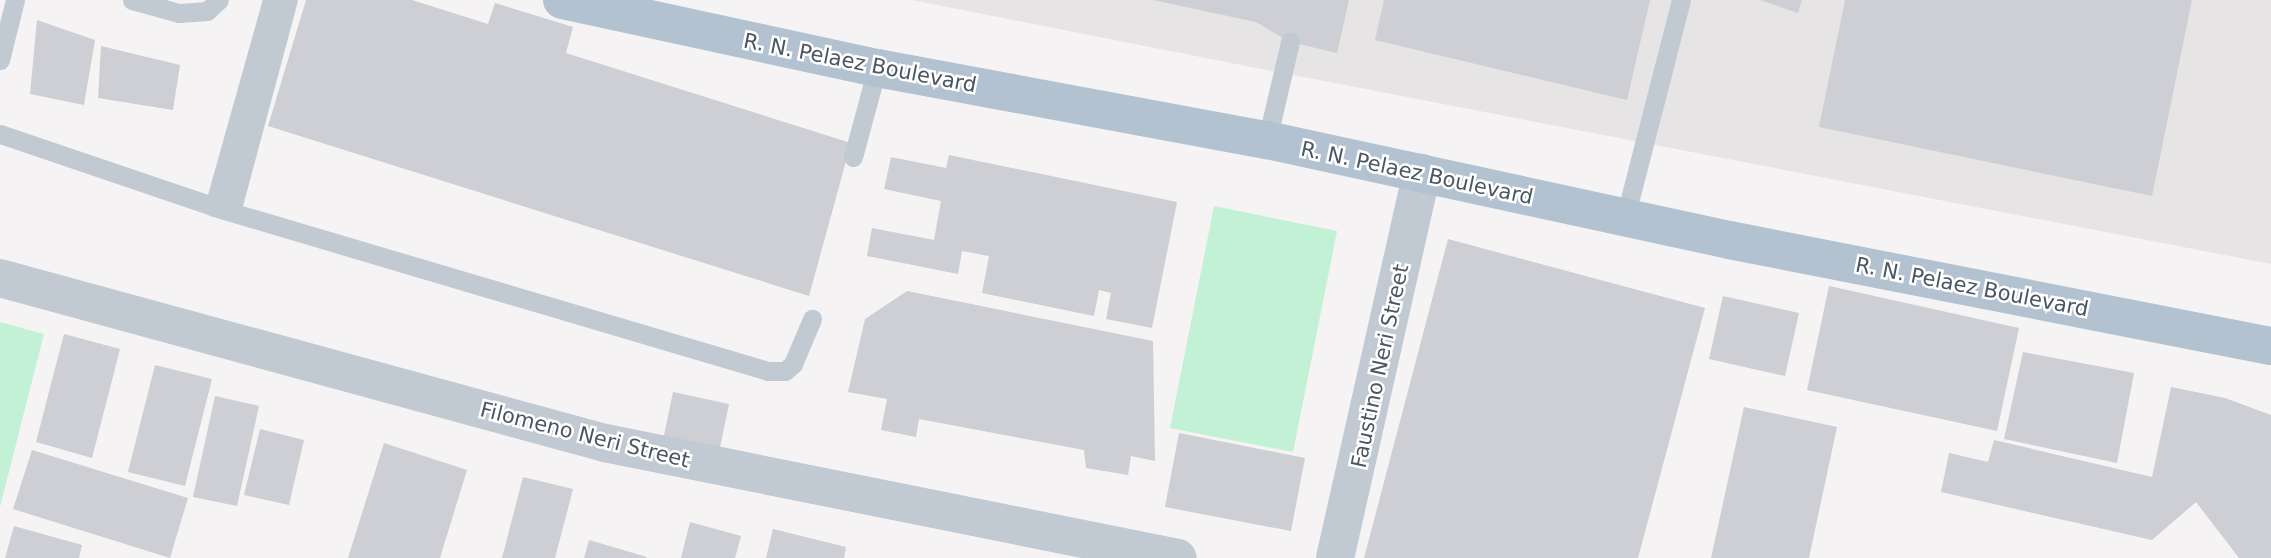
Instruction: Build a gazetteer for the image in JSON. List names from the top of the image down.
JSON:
{
  "streets": {
    "main road": ["R. N. Pelaez Boulevard"],
    "street": ["Faustino Neri Street", "Filomeno Neri Street"]
  },
  "crossings": [
    ["R. N. Pelaez Boulevard", "Faustino Neri Street"]
  ]
}
